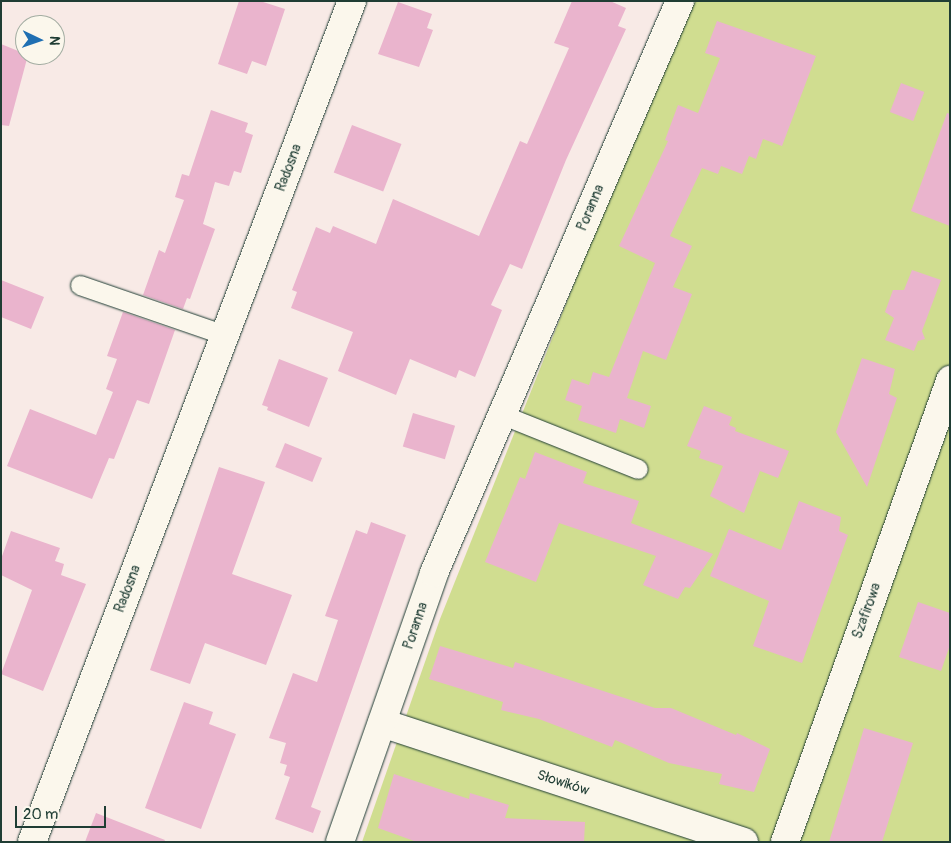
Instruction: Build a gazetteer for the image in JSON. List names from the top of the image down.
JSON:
{
  "streets": {
    "street": [
      "Radosna",
      "Poranna",
      "Szafirowa",
      "Słowików"
    ]
  },
  "crossings": [
    ["Poranna", "Słowików"]
  ],
  "scale_bar": "20 m",
  "north": "right"
}
